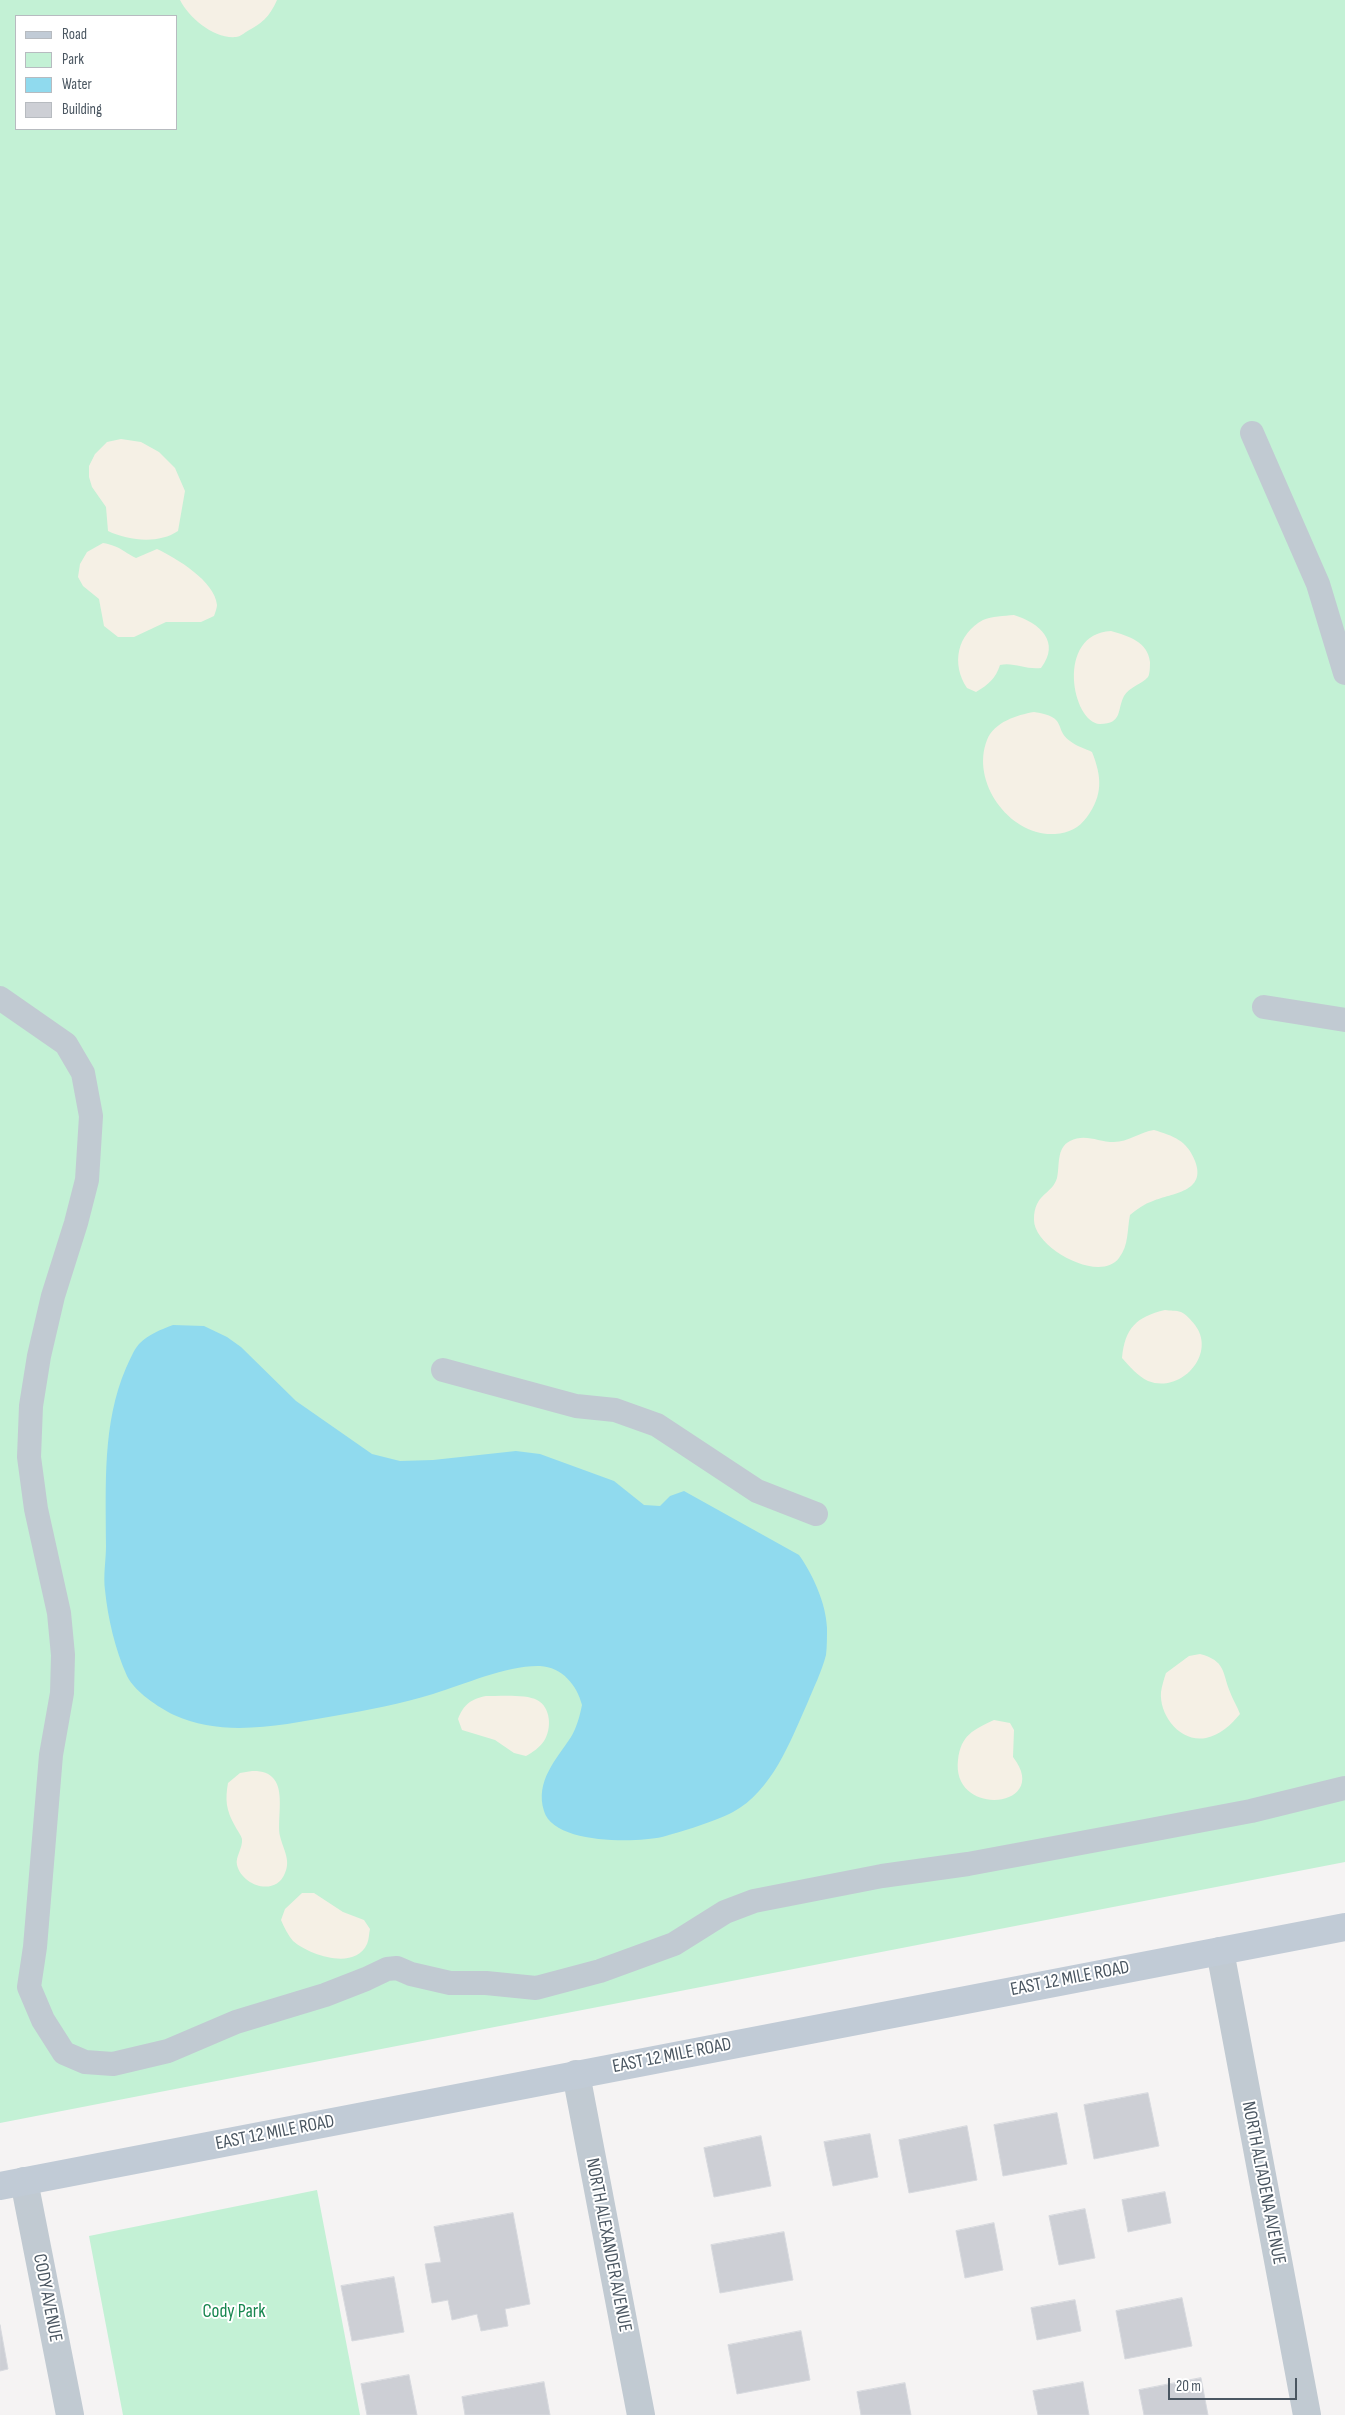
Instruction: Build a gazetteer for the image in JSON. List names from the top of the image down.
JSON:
{
  "streets": {
    "main road": ["EAST 12 MILE ROAD"],
    "street": ["NORTH ALTADENA AVENUE", "NORTH ALEXANDER AVENUE", "CODY AVENUE"]
  },
  "crossings": [
    ["EAST 12 MILE ROAD", "NORTH ALTADENA AVENUE"],
    ["EAST 12 MILE ROAD", "NORTH ALEXANDER AVENUE"],
    ["EAST 12 MILE ROAD", "CODY AVENUE"]
  ],
  "parks": ["Cody Park"],
  "legend": [
    "Road",
    "Park",
    "Water",
    "Building"
  ],
  "scale_bar": "20 m"
}
